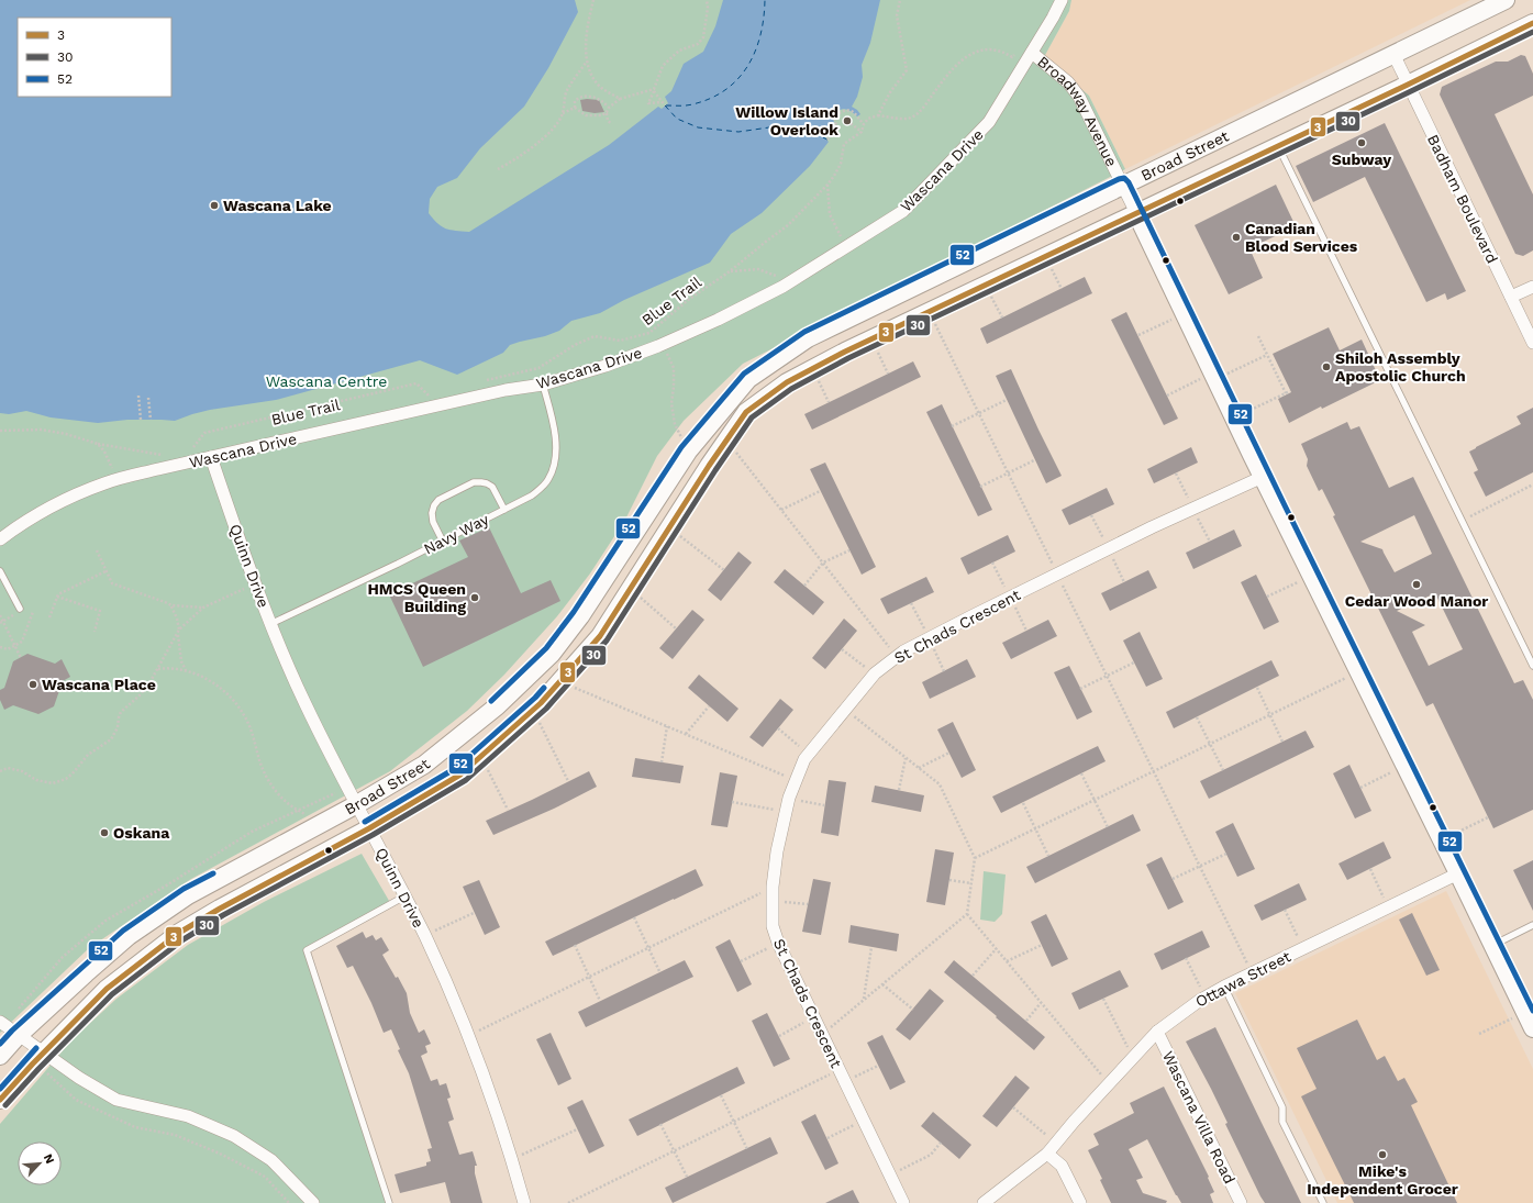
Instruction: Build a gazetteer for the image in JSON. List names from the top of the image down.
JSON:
{
  "streets": {
    "main road": ["Broadway Avenue", "Broad Street"],
    "street": [
      "Wascana Drive",
      "Badham Boulevard",
      "Quinn Drive",
      "St Chads Crescent",
      "Ottawa Street",
      "Wascana Villa Road"
    ],
    "lane": ["Navy Way"],
    "path": ["Blue Trail"]
  },
  "crossings": [
    ["Broadway Avenue", "Broad Street"],
    ["Broadway Avenue", "Wascana Drive"],
    ["Broadway Avenue", "St Chads Crescent"],
    ["Broadway Avenue", "Ottawa Street"],
    ["Broad Street", "Badham Boulevard"],
    ["Broad Street", "Quinn Drive"],
    ["Wascana Drive", "Navy Way"],
    ["Wascana Drive", "Quinn Drive"],
    ["Navy Way", "Quinn Drive"],
    ["Ottawa Street", "Wascana Villa Road"]
  ],
  "parks": ["Wascana Centre"],
  "places": [
    "Willow Island Overlook",
    "Subway",
    "Wascana Lake",
    "Canadian Blood Services",
    "Shiloh Assembly Apostolic Church",
    "Cedar Wood Manor",
    "HMCS Queen Building",
    "Wascana Place",
    "Oskana",
    "Mike's Independent Grocer"
  ],
  "lines": ["transit line 3", "transit line 30", "transit line 52"],
  "legend": ["3", "30", "52"],
  "north": "top right"
}
